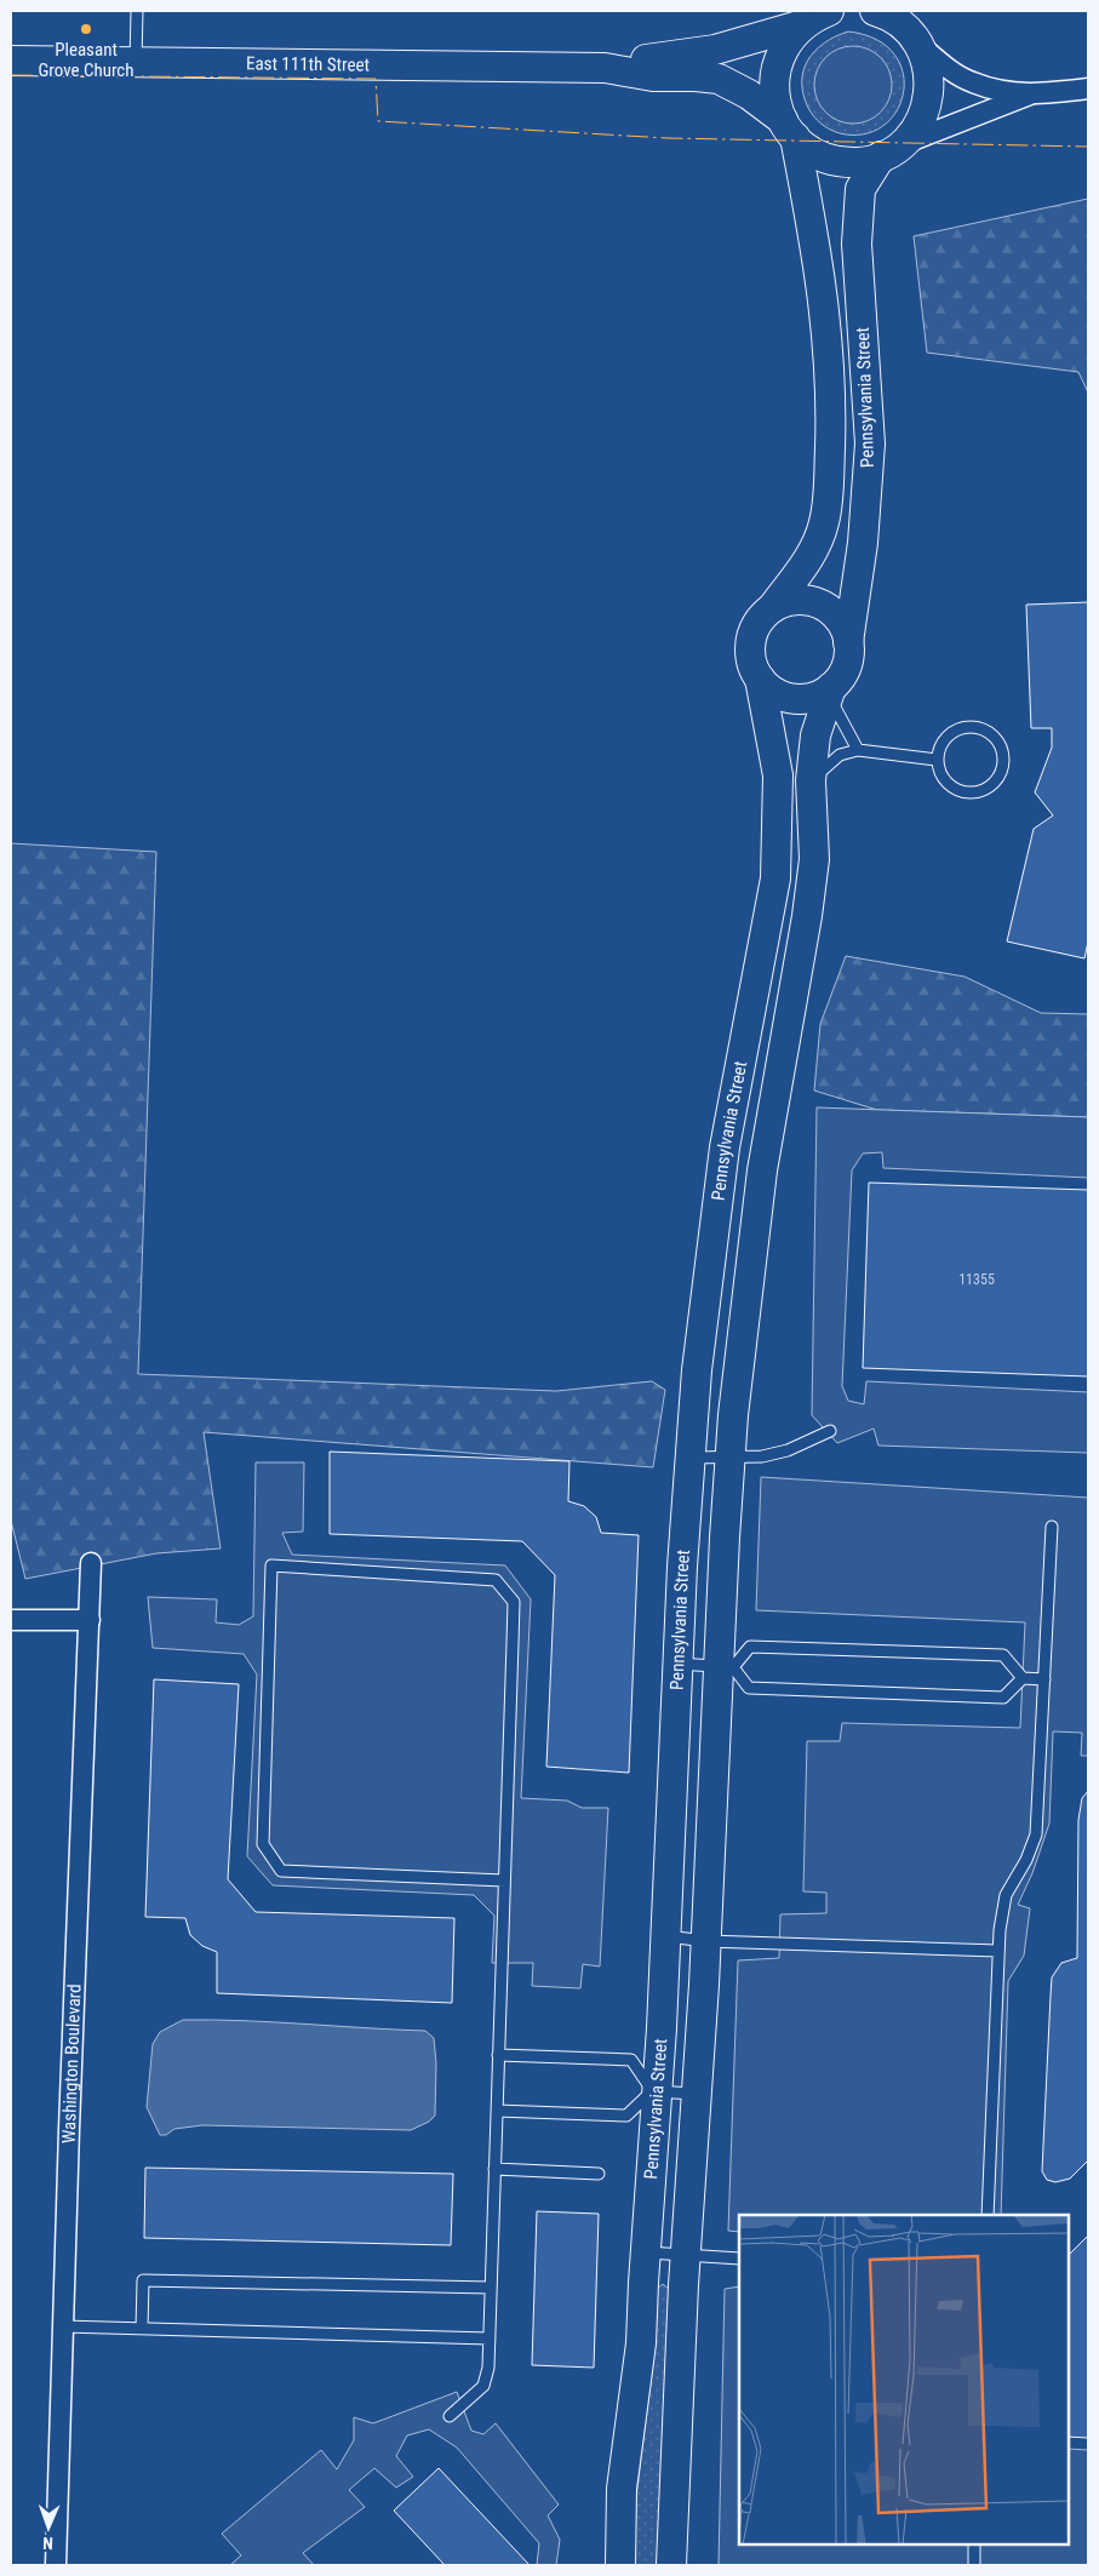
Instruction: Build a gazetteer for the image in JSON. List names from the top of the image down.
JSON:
{
  "streets": {
    "main road": ["East 111th Street", "Pennsylvania Street"],
    "street": ["Washington Boulevard"]
  },
  "crossings": [
    ["East 111th Street", "Pennsylvania Street"]
  ],
  "places": ["Pleasant Grove Church"],
  "house_numbers": ["11355"],
  "north": "bottom"
}
